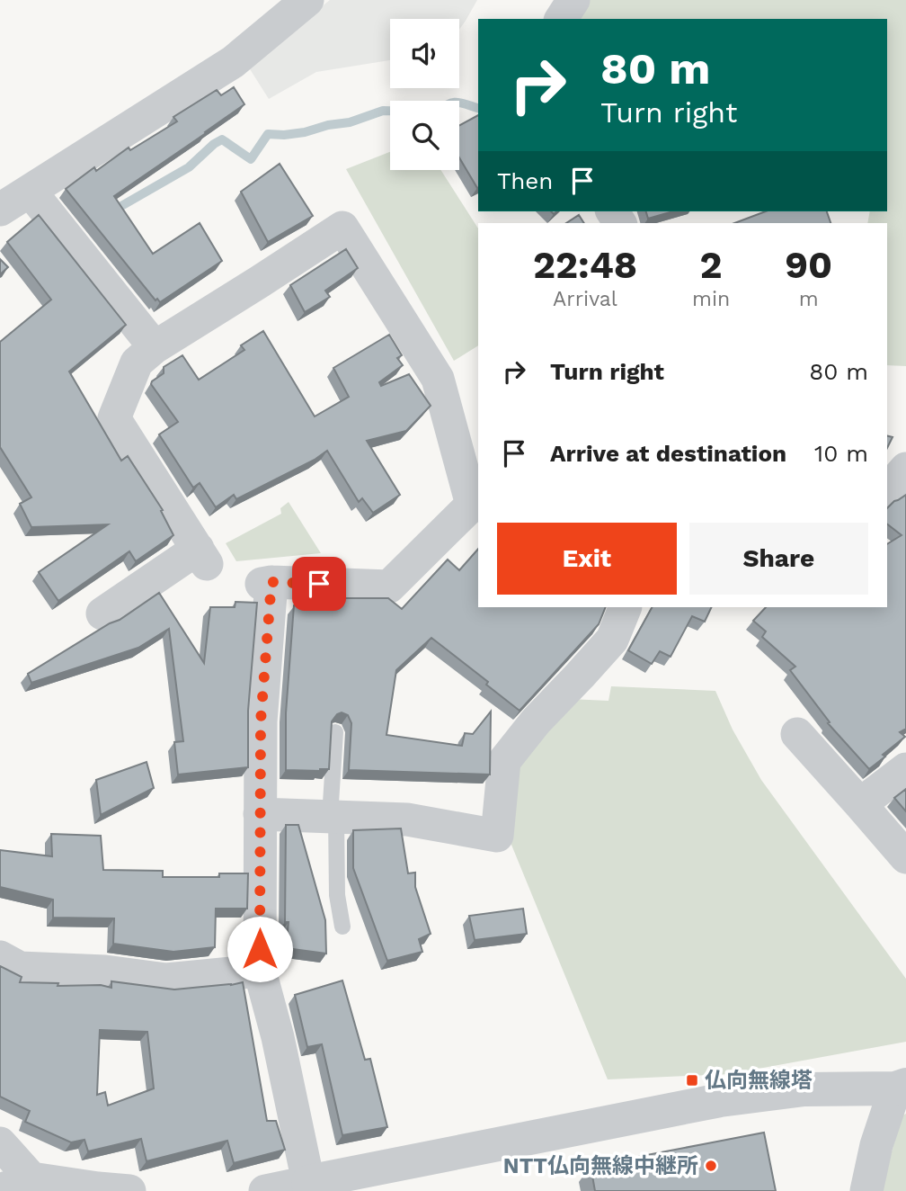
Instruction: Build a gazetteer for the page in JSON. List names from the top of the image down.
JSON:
{
  "places": {
    "transit": ["仏向無線塔"],
    "other": ["NTT仏向無線中継所"]
  },
  "page": {
    "turn": ["80 m", "Turn right"],
    "then": "Then",
    "eta": [
      "22:48",
      "Arrival",
      "2",
      "min",
      "90",
      "m"
    ],
    "list": [
      {
        "name": "Turn right",
        "value": "80 m"
      },
      {
        "name": "Arrive at destination",
        "value": "10 m"
      }
    ],
    "buttons": ["Exit", "Share"]
  }
}
